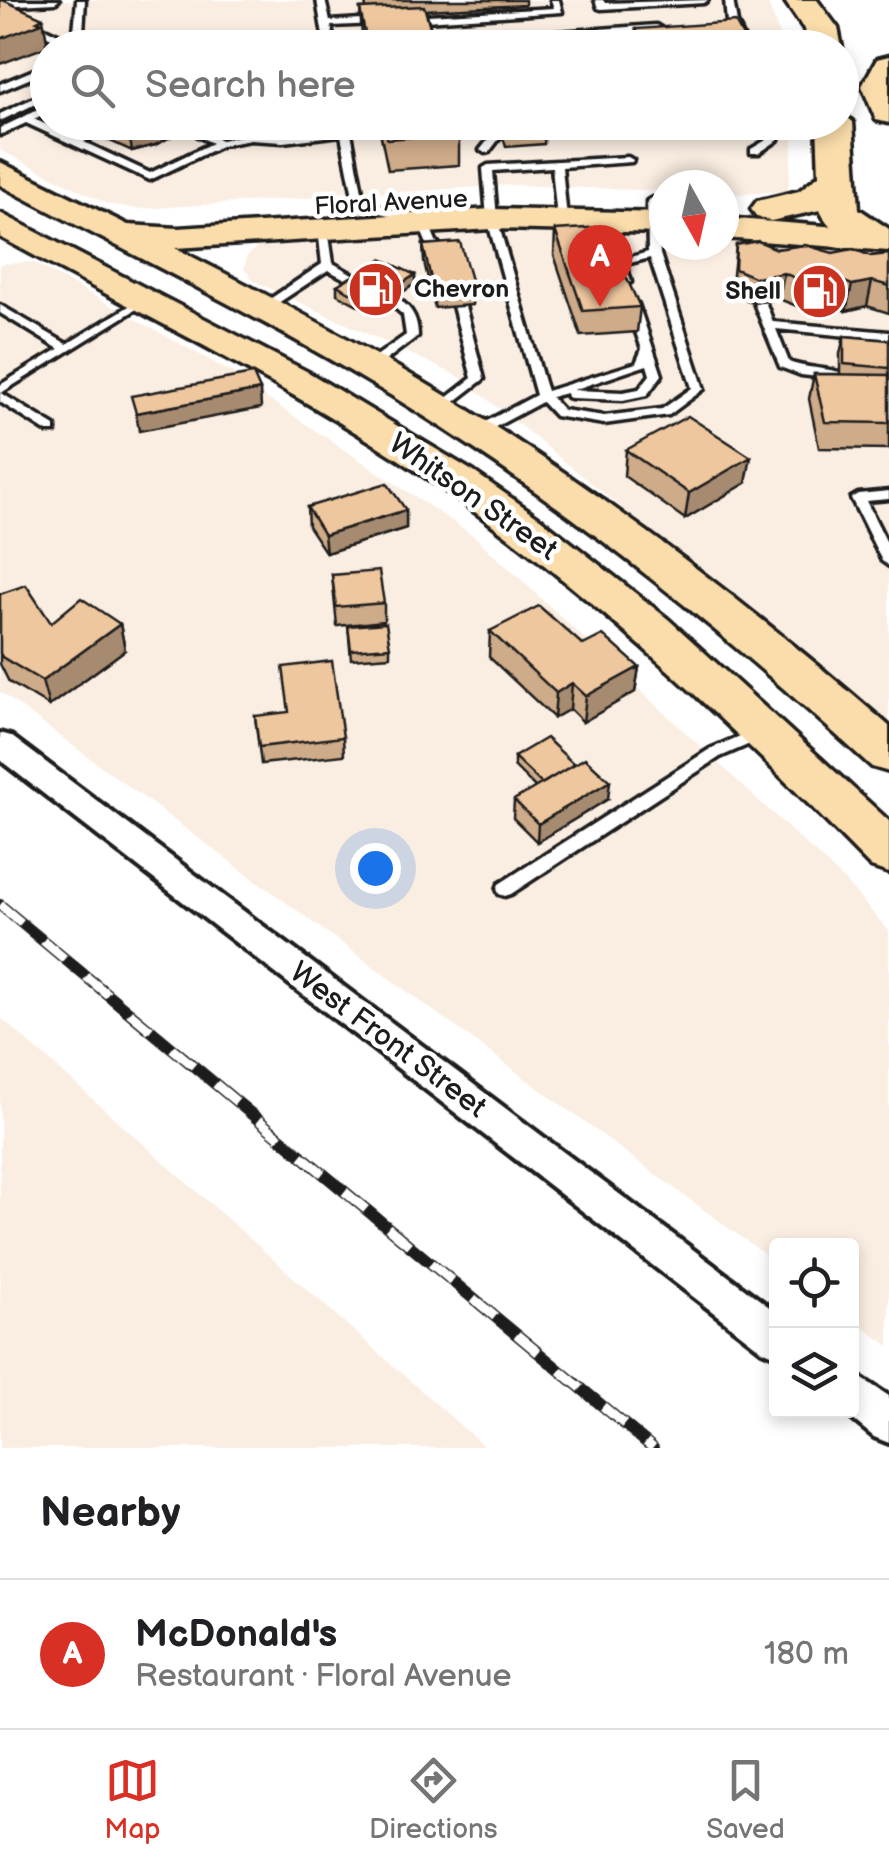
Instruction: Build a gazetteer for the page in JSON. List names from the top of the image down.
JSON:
{
  "streets": {
    "main road": ["Floral Avenue", "Whitson Street"],
    "street": ["West Front Street"]
  },
  "crossings": [
    ["Floral Avenue", "Whitson Street"]
  ],
  "places": {
    "fuel station": ["Chevron", "Shell"]
  },
  "north": "bottom",
  "page": {
    "search": "Search here",
    "pins": "A",
    "heading": "Nearby",
    "list": [
      {
        "mark": "A",
        "name": "McDonald's",
        "note": "Restaurant · Floral Avenue",
        "value": "180 m"
      }
    ],
    "nav": ["Map", "Directions", "Saved"]
  }
}
